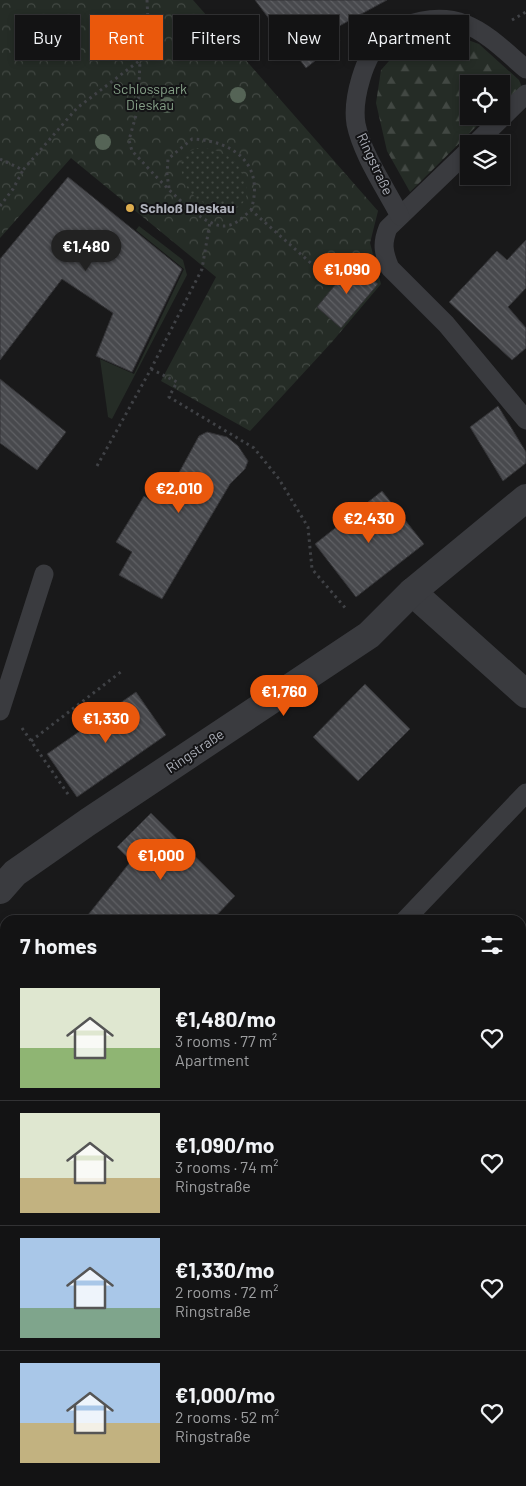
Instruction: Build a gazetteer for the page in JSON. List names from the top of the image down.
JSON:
{
  "streets": {
    "street": ["Ringstraße"]
  },
  "parks": ["Schlosspark Dieskau"],
  "places": ["Schloß Dieskau"],
  "page": {
    "chip": [
      "Buy",
      "Rent",
      "Filters",
      "New",
      "Apartment"
    ],
    "price": [
      "€1,480",
      "€1,090",
      "€2,010",
      "€2,430",
      "€1,760",
      "€1,330",
      "€1,000"
    ],
    "heading": "7 homes",
    "list": [
      {
        "name": "€1,480/mo",
        "note": "3 rooms · 77 m² · Apartment"
      },
      {
        "name": "€1,090/mo",
        "note": "3 rooms · 74 m² · Ringstraße"
      },
      {
        "name": "€1,330/mo",
        "note": "2 rooms · 72 m² · Ringstraße"
      },
      {
        "name": "€1,000/mo",
        "note": "2 rooms · 52 m² · Ringstraße"
      }
    ]
  }
}
